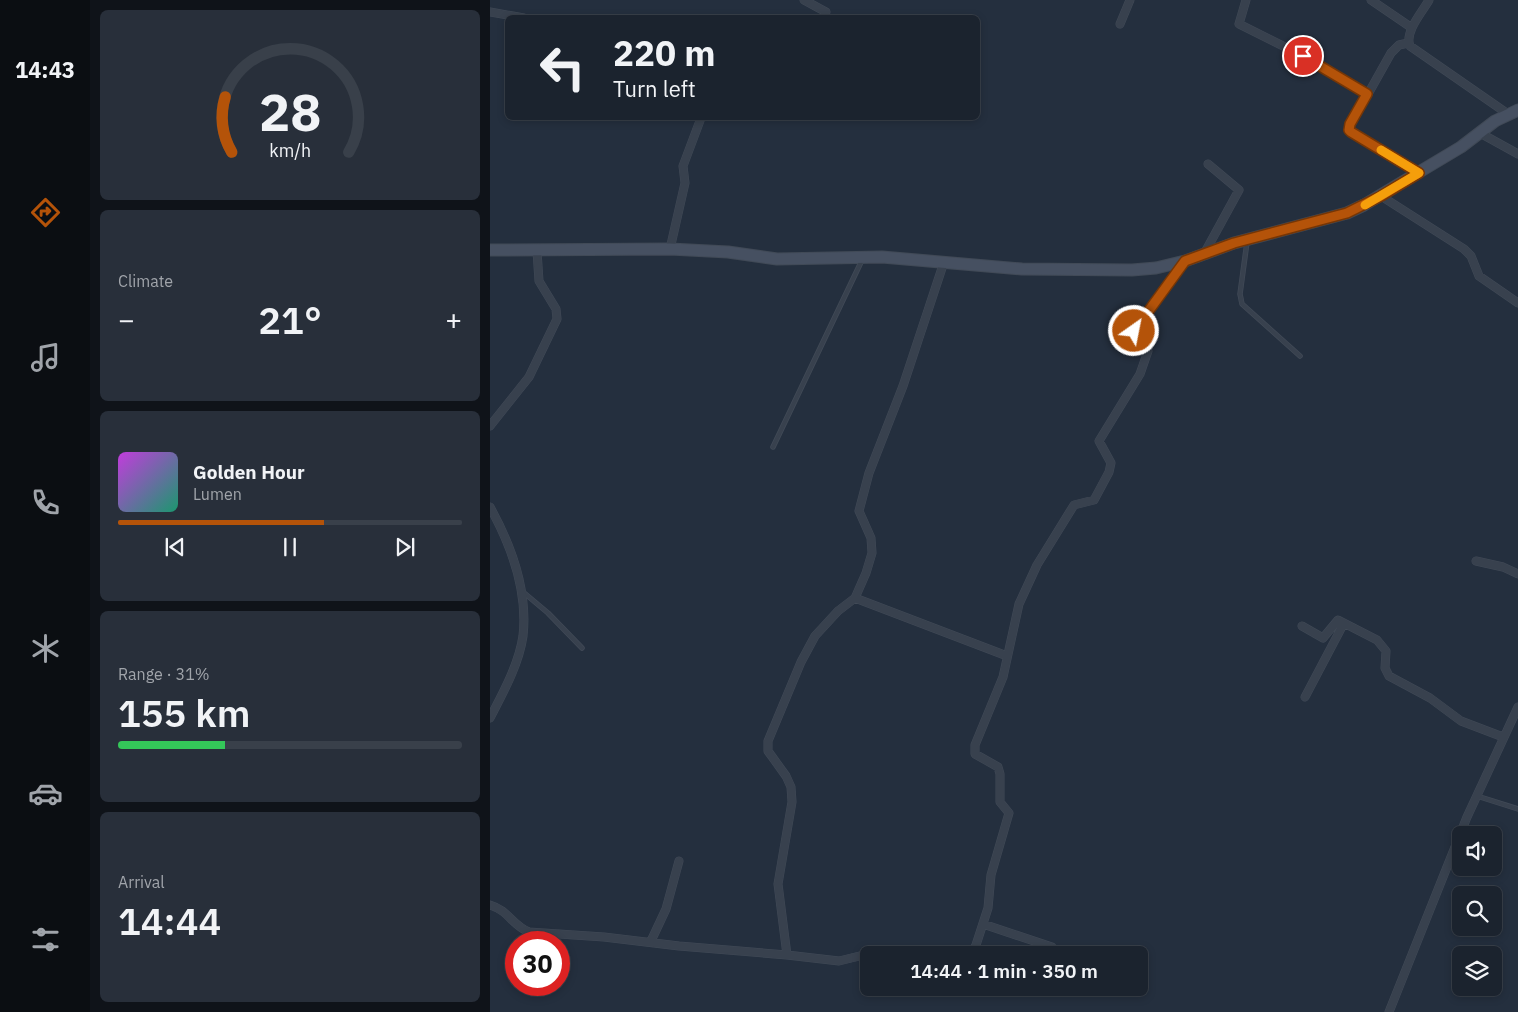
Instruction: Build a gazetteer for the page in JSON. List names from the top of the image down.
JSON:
{
  "page": {
    "tabs": "14:43",
    "turn": ["220 m", "Turn left"],
    "tile": [
      "Climate",
      ["Range · 31%", "155 km"],
      ["Arrival", "14:44"]
    ],
    "heat": ["−", "21°", "+"],
    "song": ["Golden Hour", "Lumen"],
    "limit": "30",
    "trip": "14:44 · 1 min · 350 m",
    "gauge": ["28", "km/h"]
  }
}
